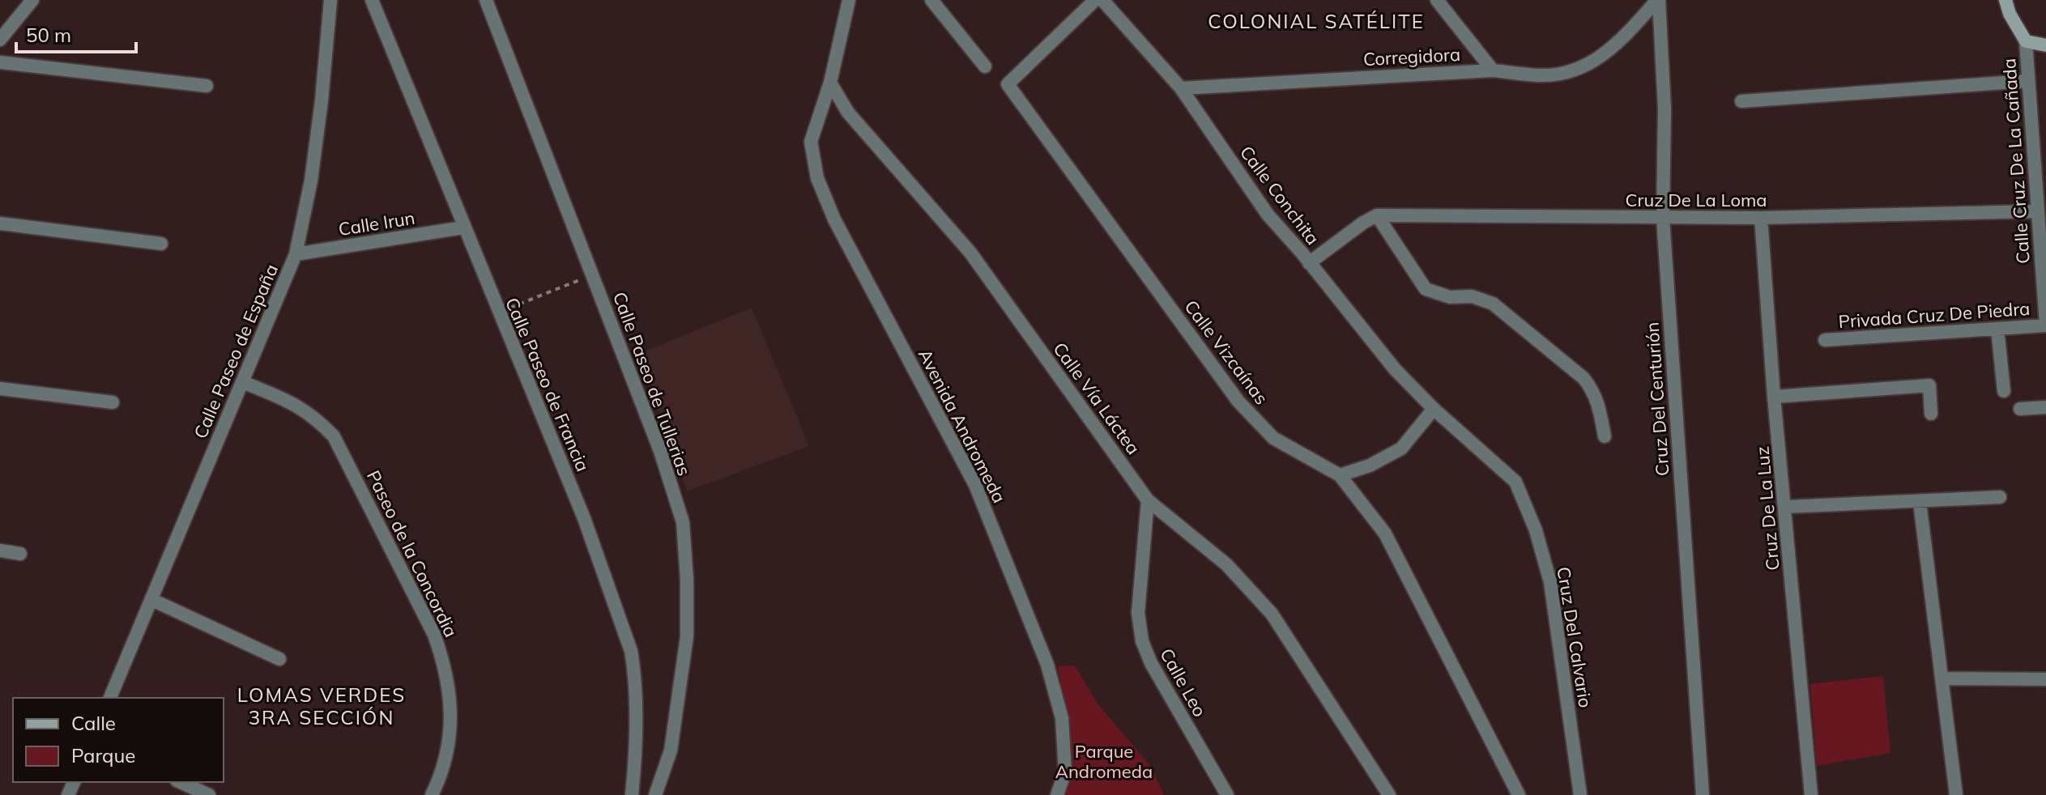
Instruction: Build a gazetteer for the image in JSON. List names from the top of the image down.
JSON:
{
  "streets": {
    "street": [
      "Corregidora",
      "Calle Cruz De La Cañada",
      "Calle Conchita",
      "Cruz De La Loma",
      "Calle Irun",
      "Privada Cruz De Piedra",
      "Calle Paseo de España",
      "Calle Vizcaínas",
      "Calle Paseo de Tullerias",
      "Calle Paseo de Francia",
      "Calle Vía Láctea",
      "Cruz Del Centurión",
      "Avenida Andromeda",
      "Cruz De La Luz",
      "Paseo de la Concordia",
      "Cruz Del Calvario",
      "Calle Leo"
    ]
  },
  "crossings": [
    ["Corregidora", "Calle Conchita"],
    ["Corregidora", "Cruz Del Centurión"],
    ["Calle Cruz De La Cañada", "Cruz De La Loma"],
    ["Calle Cruz De La Cañada", "Privada Cruz De Piedra"],
    ["Calle Conchita", "Cruz Del Calvario"],
    ["Cruz De La Loma", "Cruz Del Centurión"],
    ["Cruz De La Loma", "Cruz De La Luz"],
    ["Calle Irun", "Calle Paseo de España"],
    ["Calle Irun", "Calle Paseo de Francia"],
    ["Calle Paseo de España", "Paseo de la Concordia"],
    ["Calle Vía Láctea", "Avenida Andromeda"],
    ["Calle Vía Láctea", "Calle Leo"]
  ],
  "districts": ["COLONIAL SATÉLITE", "LOMAS VERDES 3RA SECCIÓN"],
  "parks": ["Parque Andromeda"],
  "legend": ["Calle", "Parque"],
  "scale_bar": "50 m"
}
